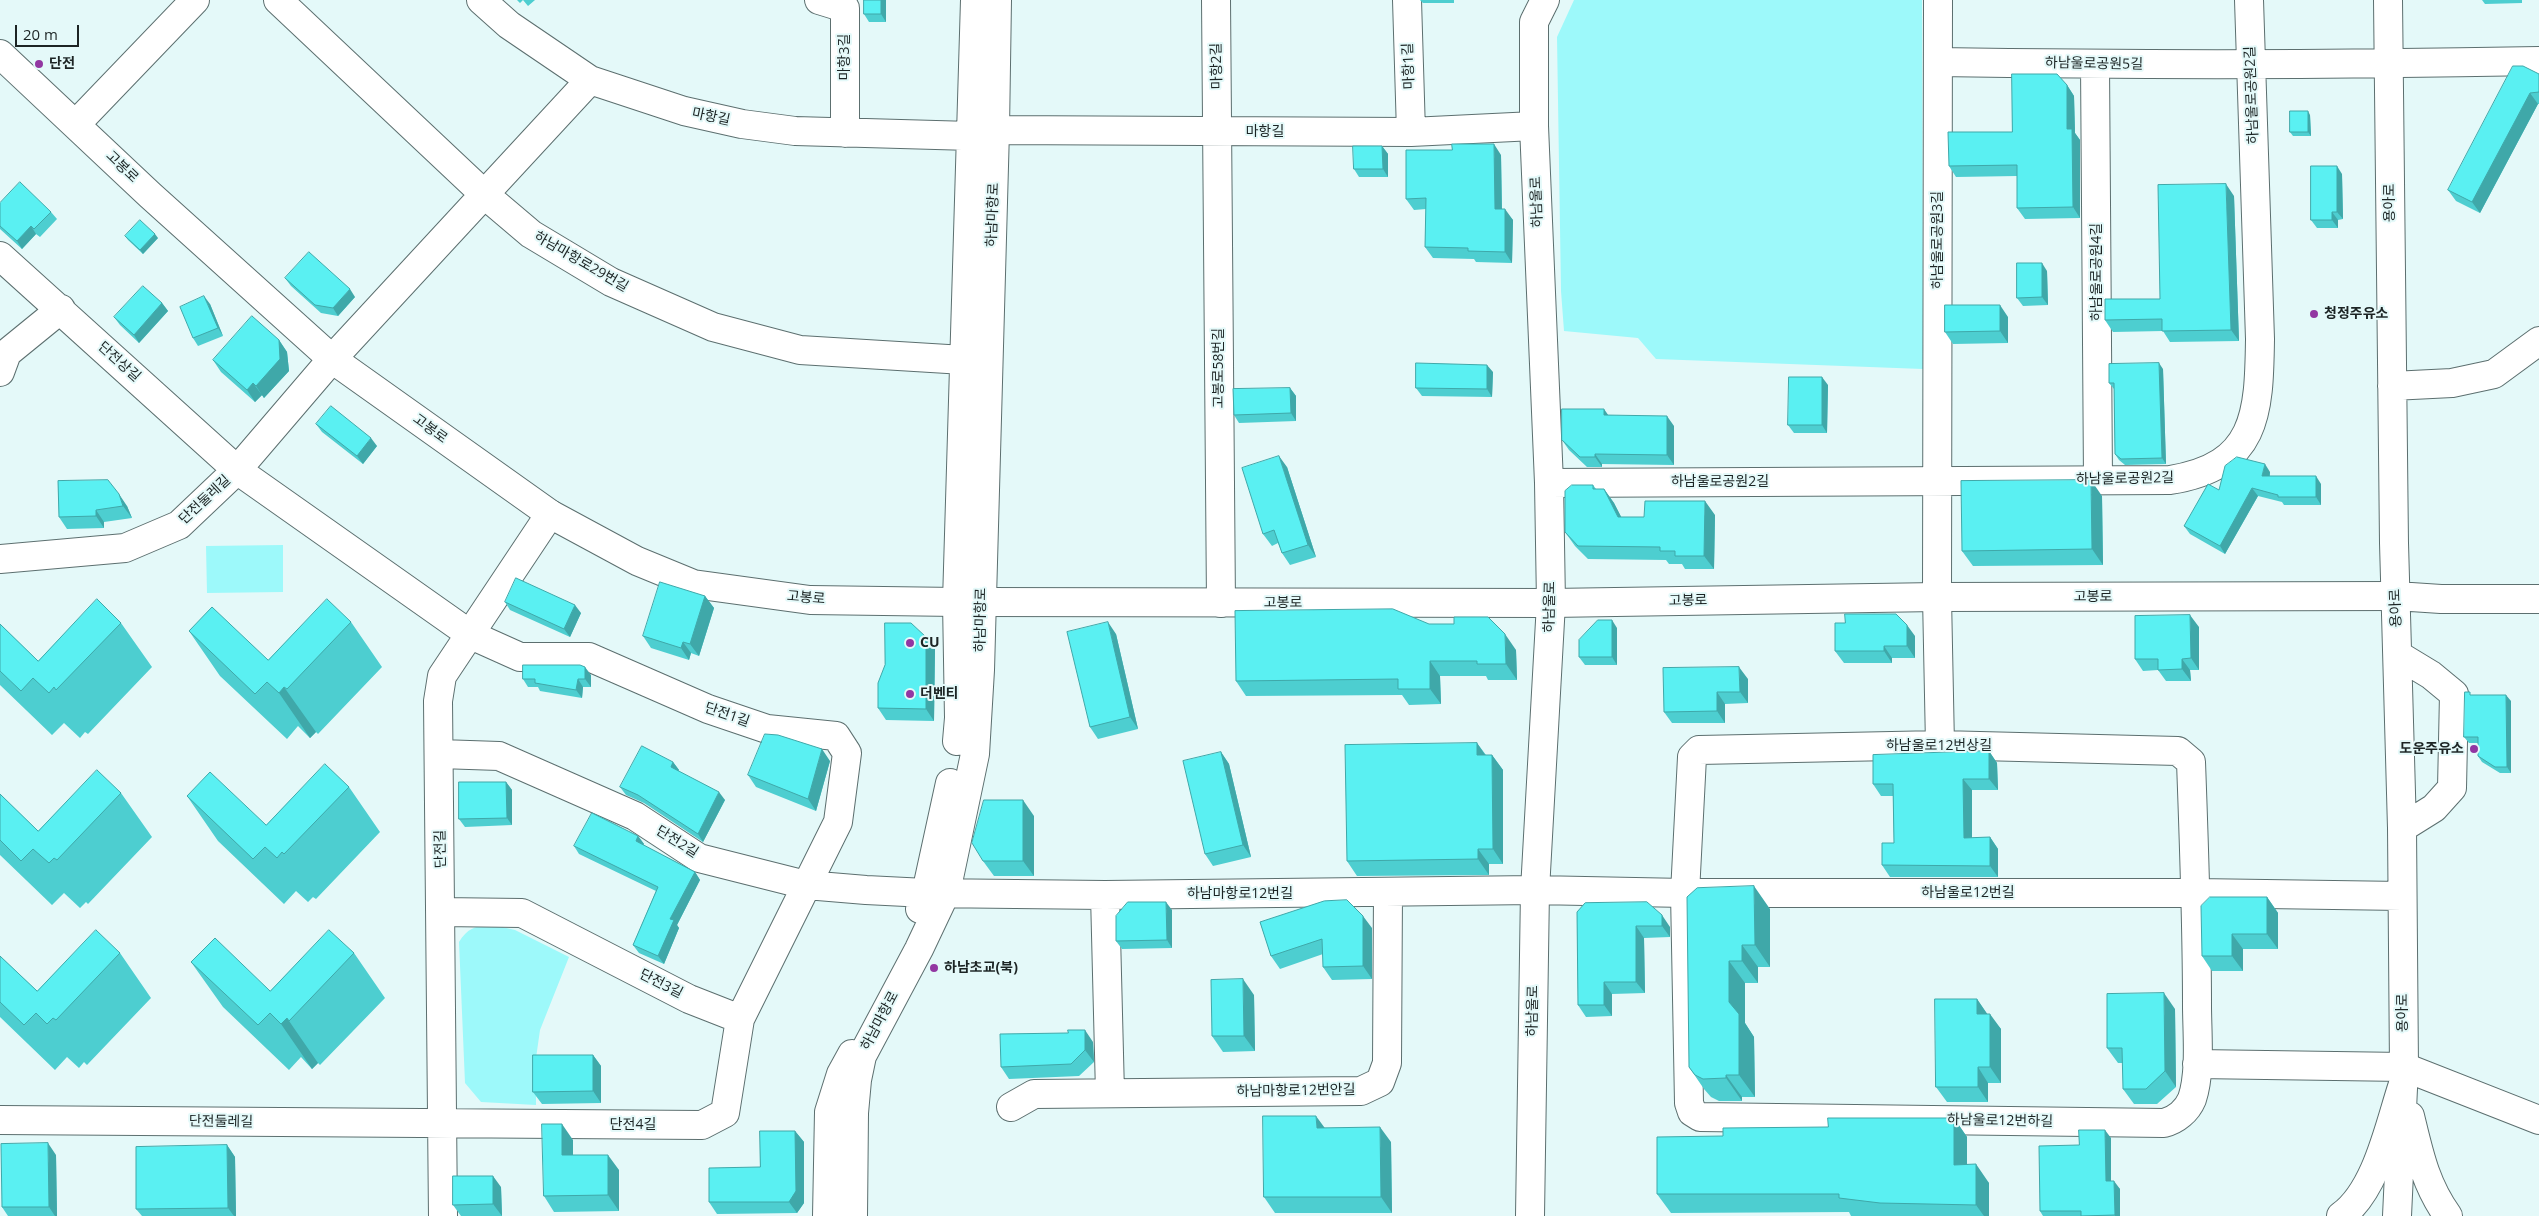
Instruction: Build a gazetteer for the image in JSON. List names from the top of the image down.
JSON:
{
  "streets": {
    "street": [
      "마항3길",
      "하남울로공원5길",
      "마항2길",
      "마항1길",
      "하남울로공원2길",
      "마항길",
      "고봉로",
      "하남울로",
      "용아로",
      "하남마항로",
      "하남울로공원3길",
      "하남마항로29번길",
      "하남울로공원4길",
      "단전상길",
      "고봉로58번길",
      "단전둘레길",
      "단전1길",
      "하남울로12번상길",
      "단전2길",
      "단전길",
      "하남울로12번길",
      "하남마항로12번길",
      "단전3길",
      "하남마항로12번안길",
      "하남울로12번하길",
      "단전4길"
    ]
  },
  "crossings": [
    ["마항3길", "마항길"],
    ["하남울로공원5길", "하남울로공원2길"],
    ["하남울로공원5길", "용아로"],
    ["하남울로공원5길", "하남울로공원3길"],
    ["하남울로공원5길", "하남울로공원4길"],
    ["마항2길", "마항길"],
    ["마항2길", "고봉로58번길"],
    ["마항1길", "마항길"],
    ["하남울로공원2길", "하남울로"],
    ["하남울로공원2길", "하남울로공원3길"],
    ["하남울로공원2길", "하남울로공원4길"],
    ["마항길", "하남울로"],
    ["마항길", "하남마항로"],
    ["마항길", "고봉로58번길"],
    ["마항길", "단전둘레길"],
    ["고봉로", "하남울로"],
    ["고봉로", "용아로"],
    ["고봉로", "하남마항로"],
    ["고봉로", "하남울로공원3길"],
    ["고봉로", "고봉로58번길"],
    ["고봉로", "단전둘레길"],
    ["고봉로", "단전길"],
    ["하남울로", "하남울로12번길"],
    ["하남울로", "하남마항로12번길"],
    ["용아로", "하남울로12번길"],
    ["하남마항로", "하남마항로29번길"],
    ["하남마항로", "단전2길"],
    ["하남마항로", "하남마항로12번길"],
    ["하남울로공원3길", "하남울로12번상길"],
    ["하남마항로29번길", "단전둘레길"],
    ["단전상길", "단전둘레길"],
    ["단전상길", "단전1길"],
    ["단전상길", "단전길"],
    ["단전둘레길", "단전길"],
    ["단전둘레길", "단전4길"],
    ["단전1길", "단전2길"],
    ["단전1길", "단전길"],
    ["하남울로12번상길", "하남울로12번길"],
    ["하남울로12번상길", "하남울로12번하길"],
    ["단전2길", "단전길"],
    ["단전2길", "하남마항로12번길"],
    ["단전길", "단전3길"],
    ["단전길", "단전4길"],
    ["하남울로12번길", "하남마항로12번길"],
    ["하남울로12번길", "하남울로12번하길"],
    ["하남마항로12번길", "하남마항로12번안길"],
    ["단전3길", "단전4길"]
  ],
  "places": [
    "단전",
    "청정주유소",
    "CU",
    "더벤티",
    "도운주유소",
    "하남초교(북)"
  ],
  "scale_bar": "20 m"
}
